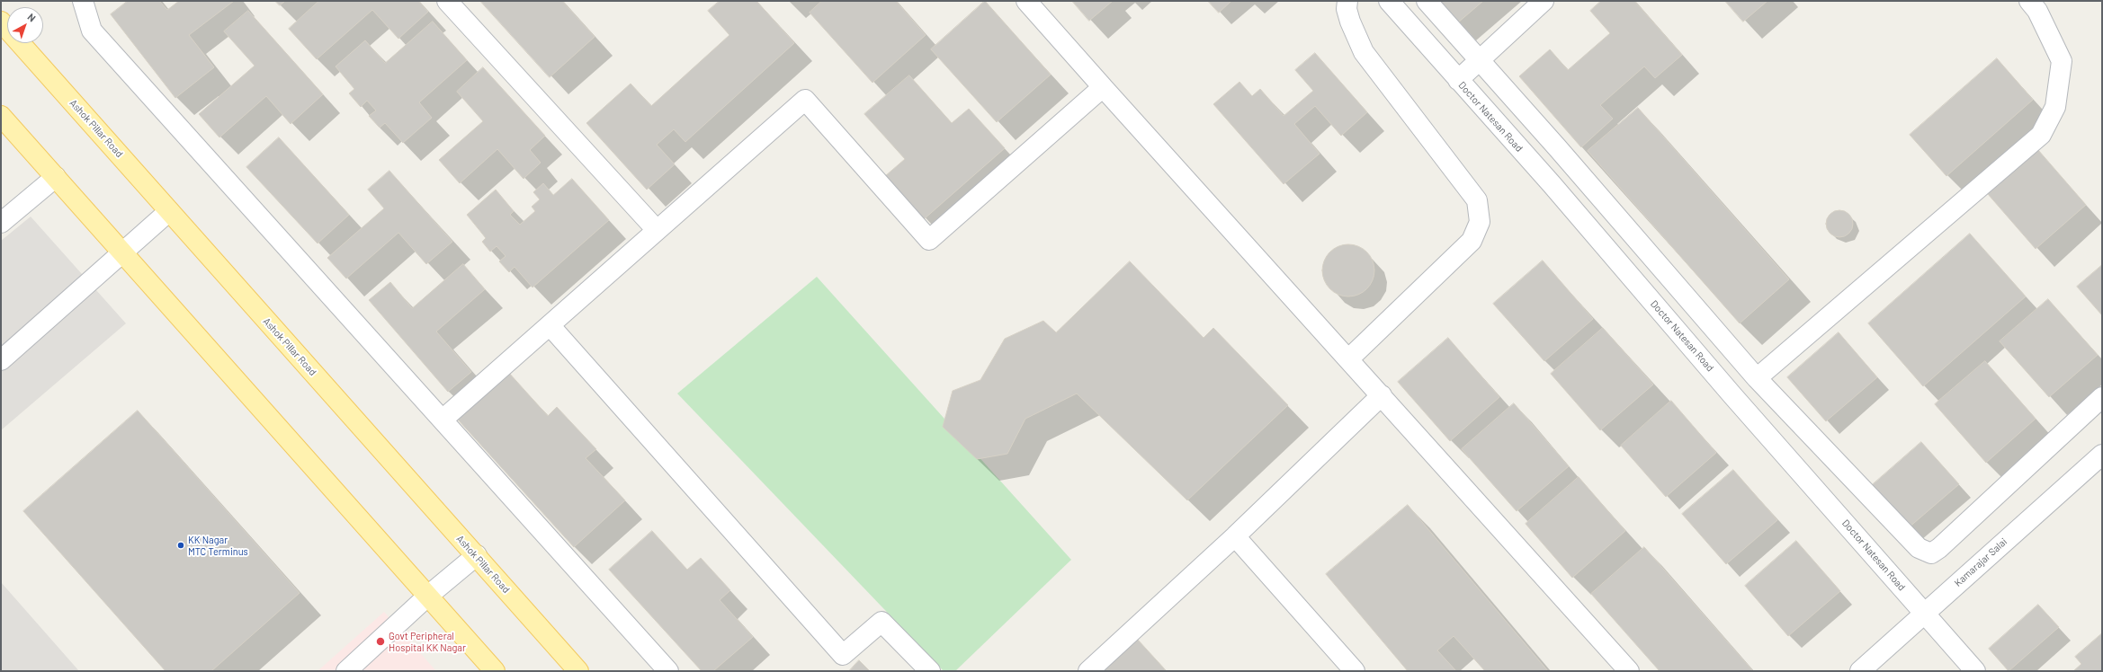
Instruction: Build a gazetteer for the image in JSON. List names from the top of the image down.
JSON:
{
  "streets": {
    "main road": ["Ashok Pillar Road"],
    "street": ["Doctor Natesan Road", "Kamarajar Salai"]
  },
  "crossings": [
    ["Doctor Natesan Road", "Kamarajar Salai"]
  ],
  "places": ["KK Nagar MTC Terminus", "Govt Peripheral Hospital KK Nagar"],
  "north": "top right"
}
